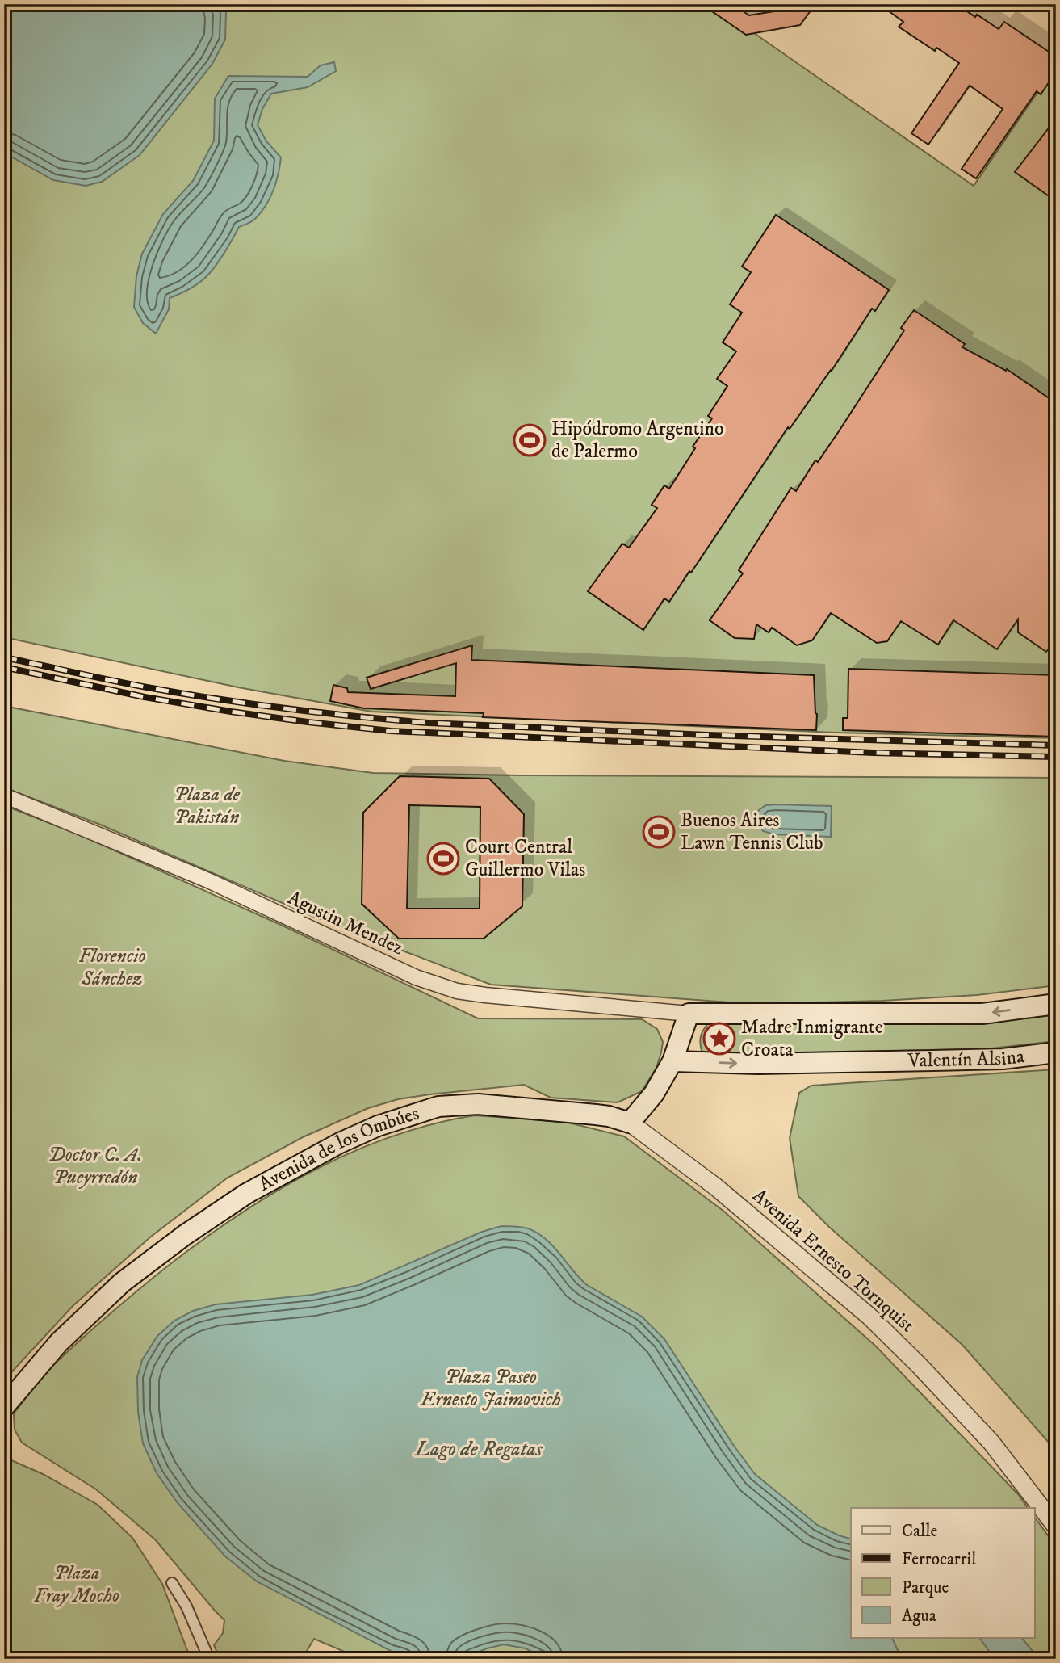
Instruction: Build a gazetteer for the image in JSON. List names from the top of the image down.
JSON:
{
  "streets": {
    "main road": ["Valentín Alsina", "Avenida de los Ombúes"],
    "street": ["Agustin Mendez", "Avenida Ernesto Tornquist"]
  },
  "crossings": [
    ["Avenida de los Ombúes", "Avenida Ernesto Tornquist"]
  ],
  "water": ["Lago de Regatas"],
  "parks": [
    "Plaza de Pakistán",
    "Florencio Sánchez",
    "Doctor C. A. Pueyrredón",
    "Plaza Paseo Ernesto Jaimovich",
    "Plaza Fray Mocho"
  ],
  "places": {
    "sports": ["Hipódromo Argentino de Palermo", "Buenos Aires Lawn Tennis Club", "Court Central Guillermo Vilas"],
    "place": ["Madre Inmigrante Croata"]
  },
  "legend": [
    "Calle",
    "Ferrocarril",
    "Parque",
    "Agua"
  ]
}
